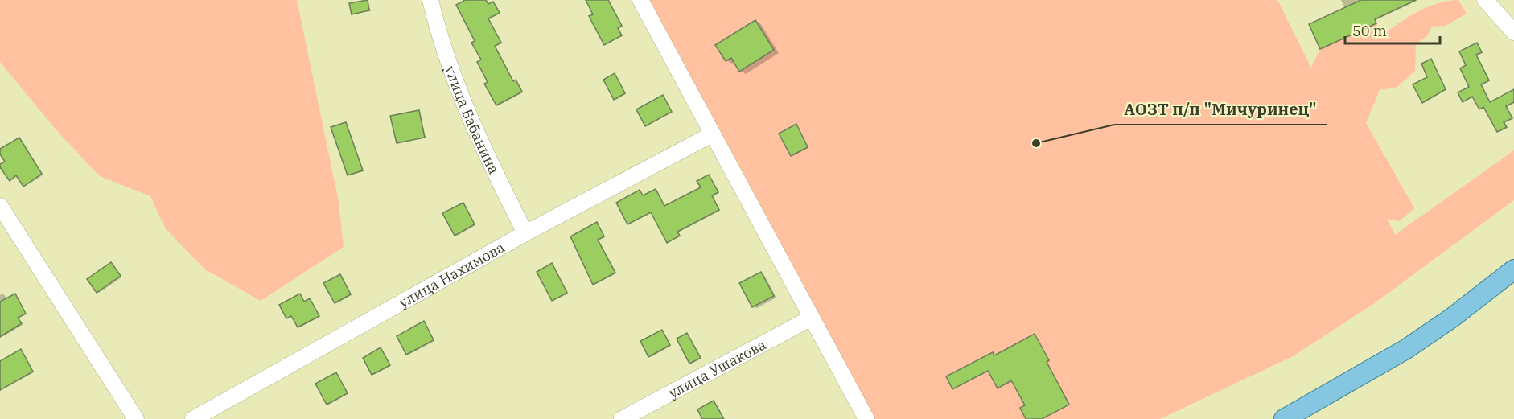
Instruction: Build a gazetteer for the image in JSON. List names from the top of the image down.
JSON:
{
  "streets": {
    "street": ["улица Бабанина", "улица Нахимова", "улица Ушакова"]
  },
  "crossings": [
    ["улица Бабанина", "улица Нахимова"]
  ],
  "places": ["АОЗТ п/п \"Мичуринец\""],
  "scale_bar": "50 m"
}
